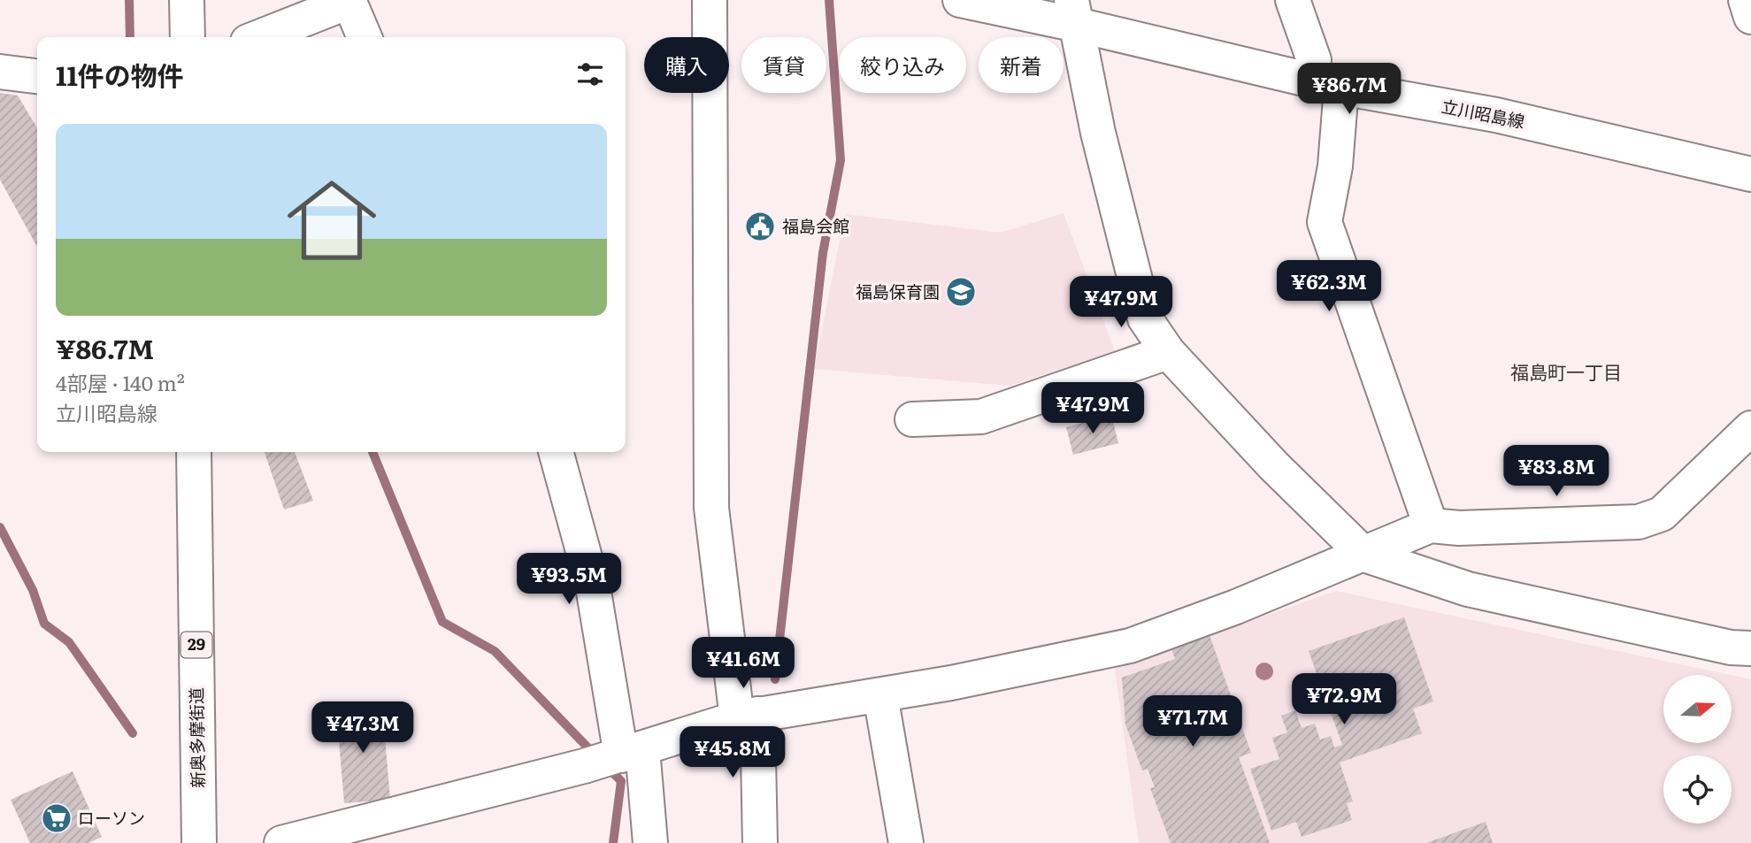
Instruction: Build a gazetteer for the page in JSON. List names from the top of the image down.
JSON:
{
  "streets": {
    "street": ["立川昭島線", "29", "新奥多摩街道"]
  },
  "districts": ["福島町一丁目"],
  "places": {
    "public building": ["福島会館"],
    "school or university": ["福島保育園"],
    "supermarket": ["ローソン"]
  },
  "north": "right",
  "page": {
    "chip": [
      "購入",
      "賃貸",
      "絞り込み",
      "新着"
    ],
    "heading": "11件の物件",
    "price": [
      "¥86.7M",
      "¥62.3M",
      "¥47.9M",
      "¥47.9M",
      "¥83.8M",
      "¥93.5M",
      "¥41.6M",
      "¥72.9M",
      "¥71.7M",
      "¥47.3M",
      "¥45.8M"
    ],
    "list": [
      {
        "name": "¥86.7M",
        "note": "4部屋 · 140 m² · 立川昭島線"
      }
    ]
  }
}
